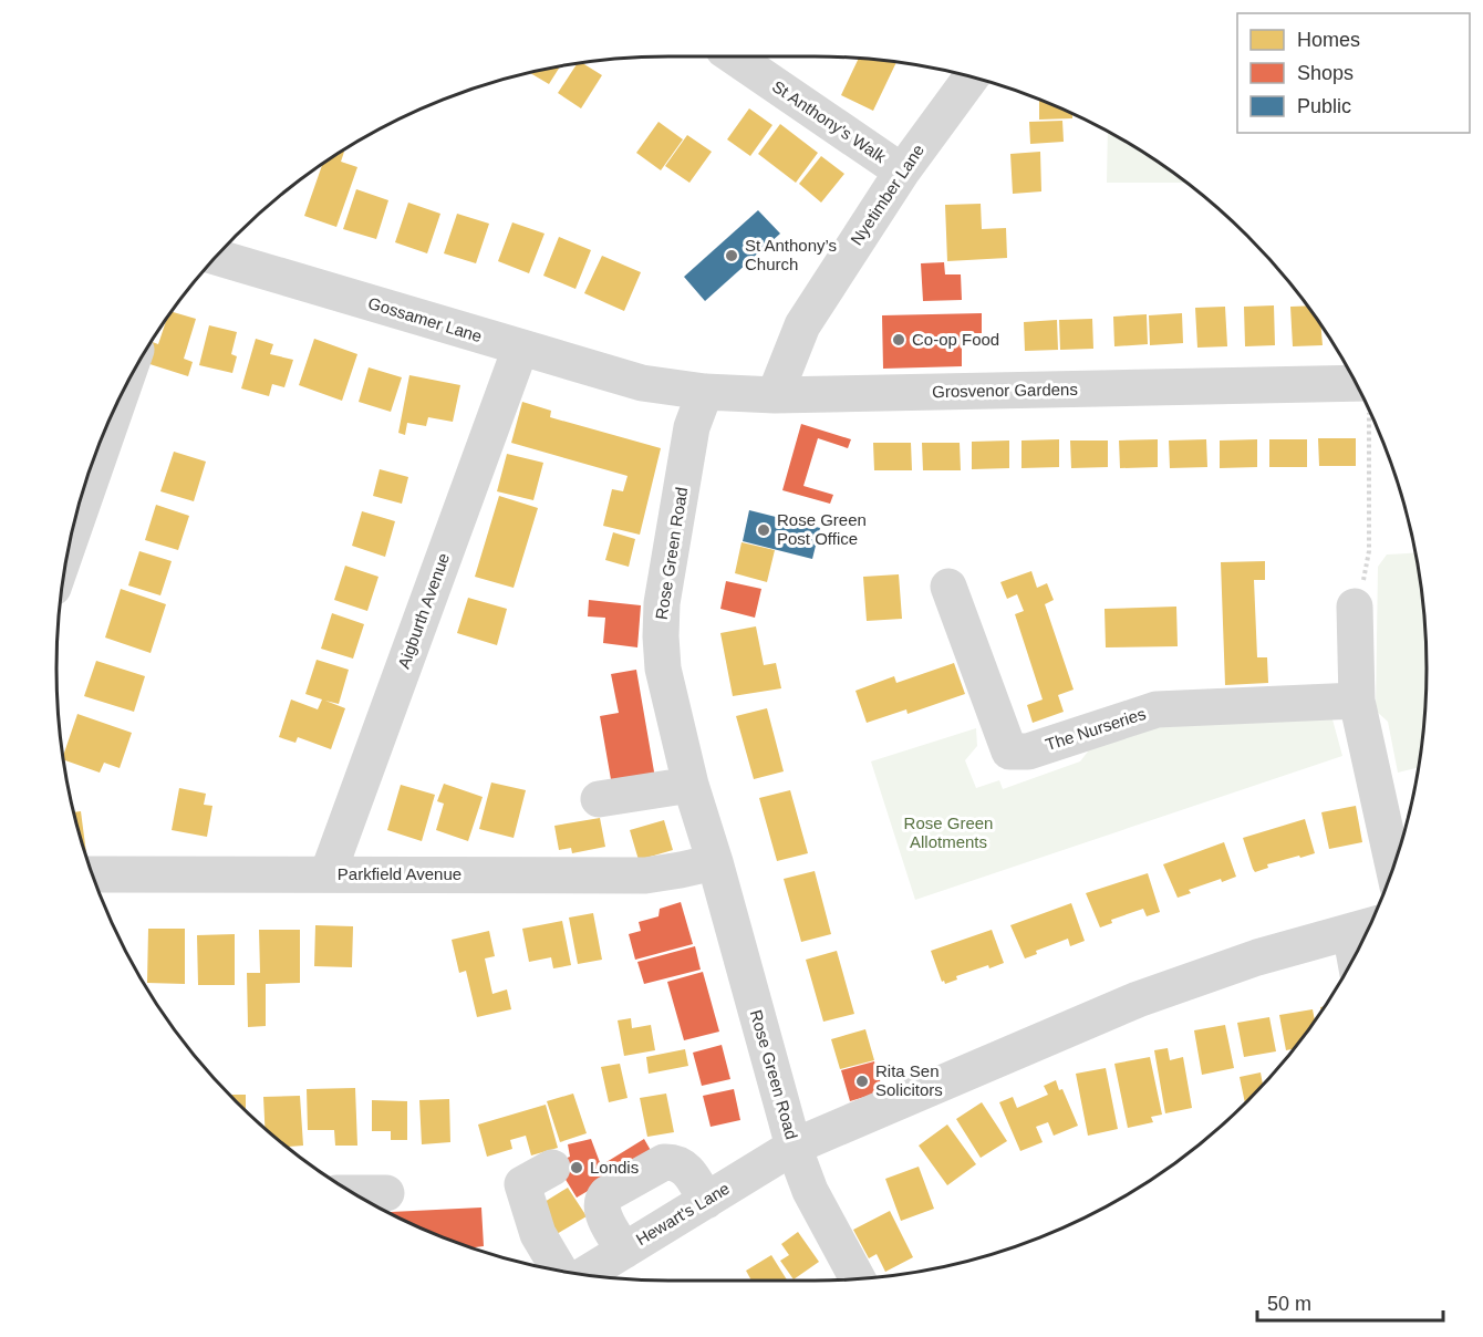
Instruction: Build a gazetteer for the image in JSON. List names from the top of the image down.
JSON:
{
  "streets": {
    "street": [
      "St Anthony's Walk",
      "Nyetimber Lane",
      "Gossamer Lane",
      "Grosvenor Gardens",
      "Rose Green Road",
      "Aigburth Avenue",
      "The Nurseries",
      "Parkfield Avenue",
      "Hewart's Lane"
    ]
  },
  "crossings": [
    ["St Anthony's Walk", "Nyetimber Lane"],
    ["Nyetimber Lane", "Grosvenor Gardens"],
    ["Gossamer Lane", "Grosvenor Gardens"],
    ["Gossamer Lane", "Aigburth Avenue"],
    ["Grosvenor Gardens", "Rose Green Road"],
    ["Rose Green Road", "Parkfield Avenue"],
    ["Rose Green Road", "Hewart's Lane"],
    ["Aigburth Avenue", "Parkfield Avenue"]
  ],
  "parks": ["Rose Green Allotments"],
  "places": [
    "St Anthony’s Church",
    "Co-op Food",
    "Rose Green Post Office",
    "Rita Sen Solicitors",
    "Londis"
  ],
  "legend": ["Homes", "Shops", "Public"],
  "scale_bar": "50 m"
}
